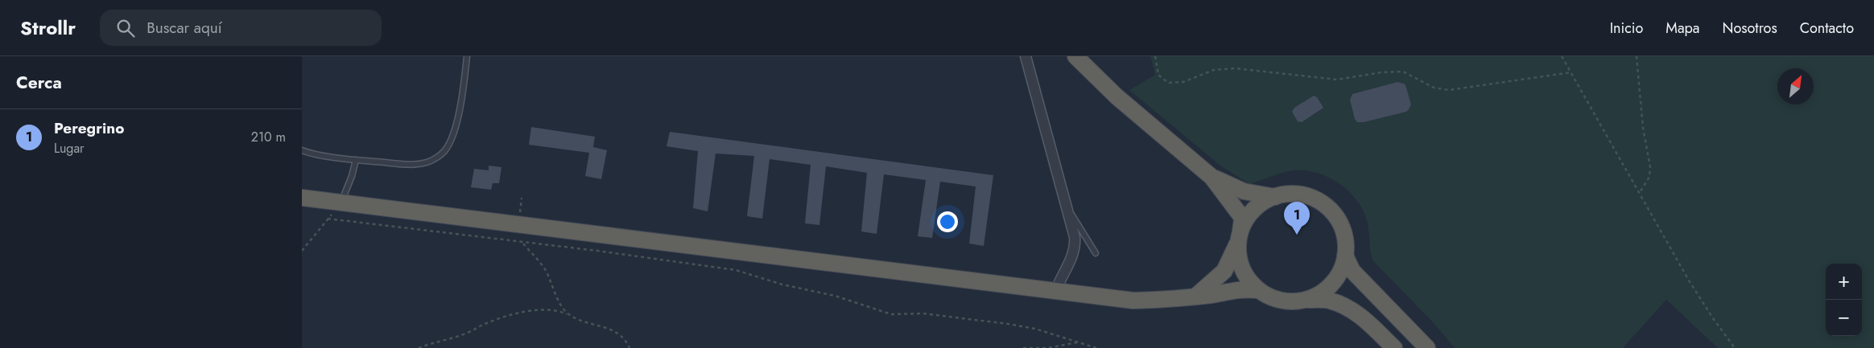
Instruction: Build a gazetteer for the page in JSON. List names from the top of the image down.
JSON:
{
  "north": "top right",
  "page": {
    "header": "Strollr",
    "search": "Buscar aquí",
    "nav": [
      "Inicio",
      "Mapa",
      "Nosotros",
      "Contacto"
    ],
    "heading": "Cerca",
    "list": [
      {
        "mark": "1",
        "name": "Peregrino",
        "note": "Lugar",
        "value": "210 m"
      }
    ],
    "pins": "1",
    "map_buttons": ["+", "−"]
  }
}
